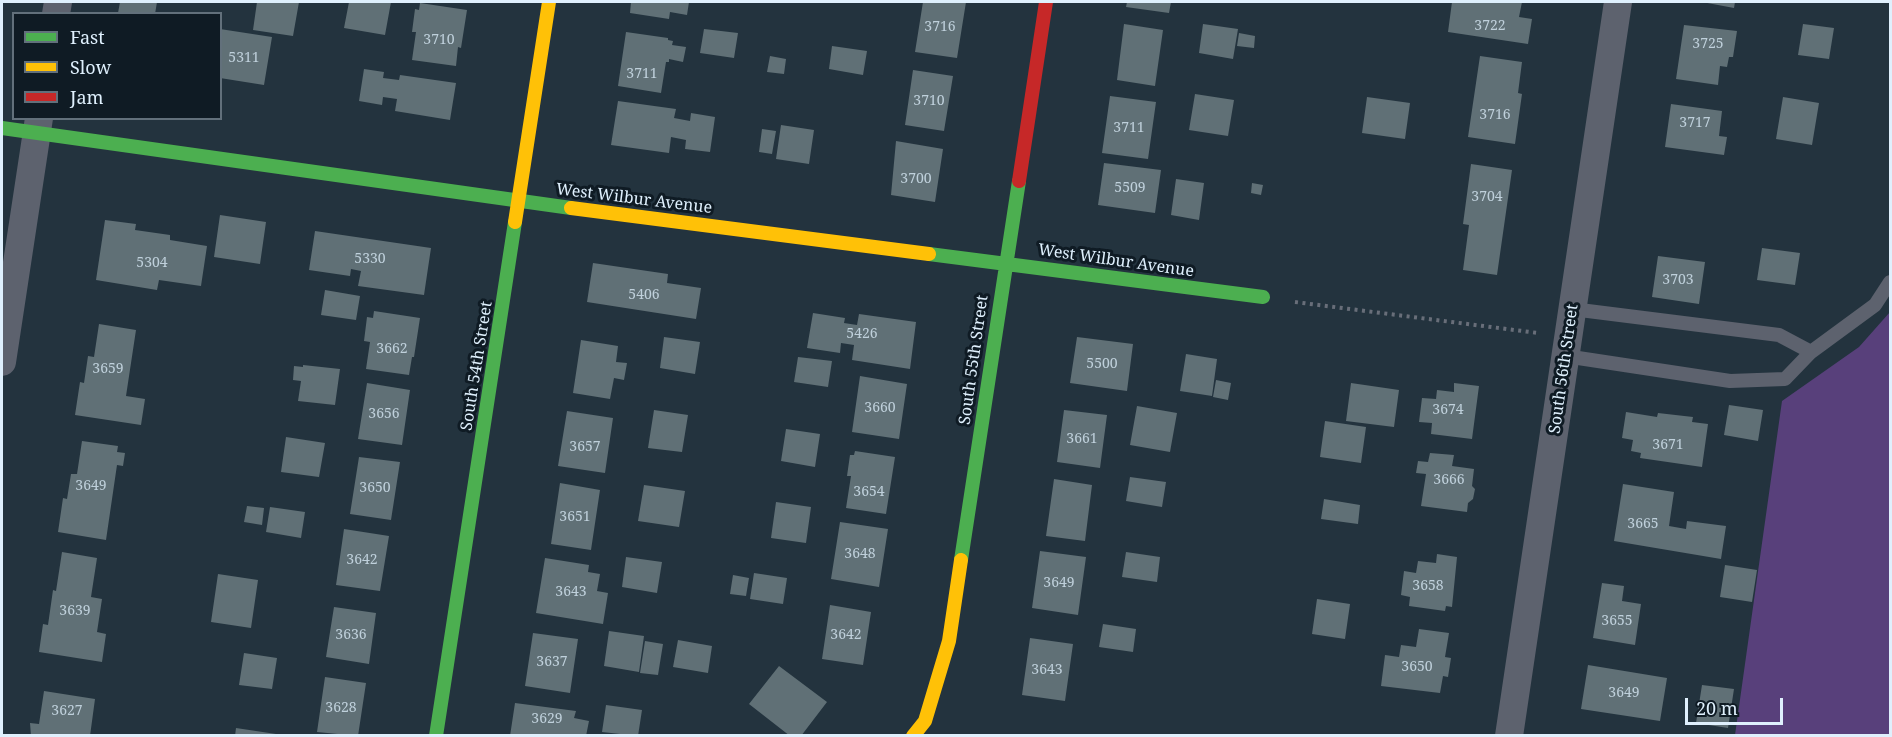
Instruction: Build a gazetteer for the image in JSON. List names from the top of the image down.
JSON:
{
  "streets": {
    "street": [
      "West Wilbur Avenue",
      "South 55th Street",
      "South 54th Street",
      "South 56th Street"
    ]
  },
  "crossings": [
    ["West Wilbur Avenue", "South 55th Street"],
    ["West Wilbur Avenue", "South 54th Street"]
  ],
  "house_numbers": [
    "3722",
    "3716",
    "3710",
    "3725",
    "5311",
    "3711",
    "3710",
    "3716",
    "3717",
    "3711",
    "3700",
    "5509",
    "3704",
    "5330",
    "5304",
    "3703",
    "5406",
    "5426",
    "3662",
    "5500",
    "3659",
    "3660",
    "3674",
    "3656",
    "3661",
    "3671",
    "3657",
    "3666",
    "3649",
    "3650",
    "3654",
    "3651",
    "3665",
    "3648",
    "3642",
    "3649",
    "3658",
    "3643",
    "3639",
    "3655",
    "3636",
    "3642",
    "3637",
    "3650",
    "3643",
    "3649",
    "3628",
    "3627",
    "3629"
  ],
  "legend": ["Fast", "Slow", "Jam"],
  "scale_bar": "20 m"
}
